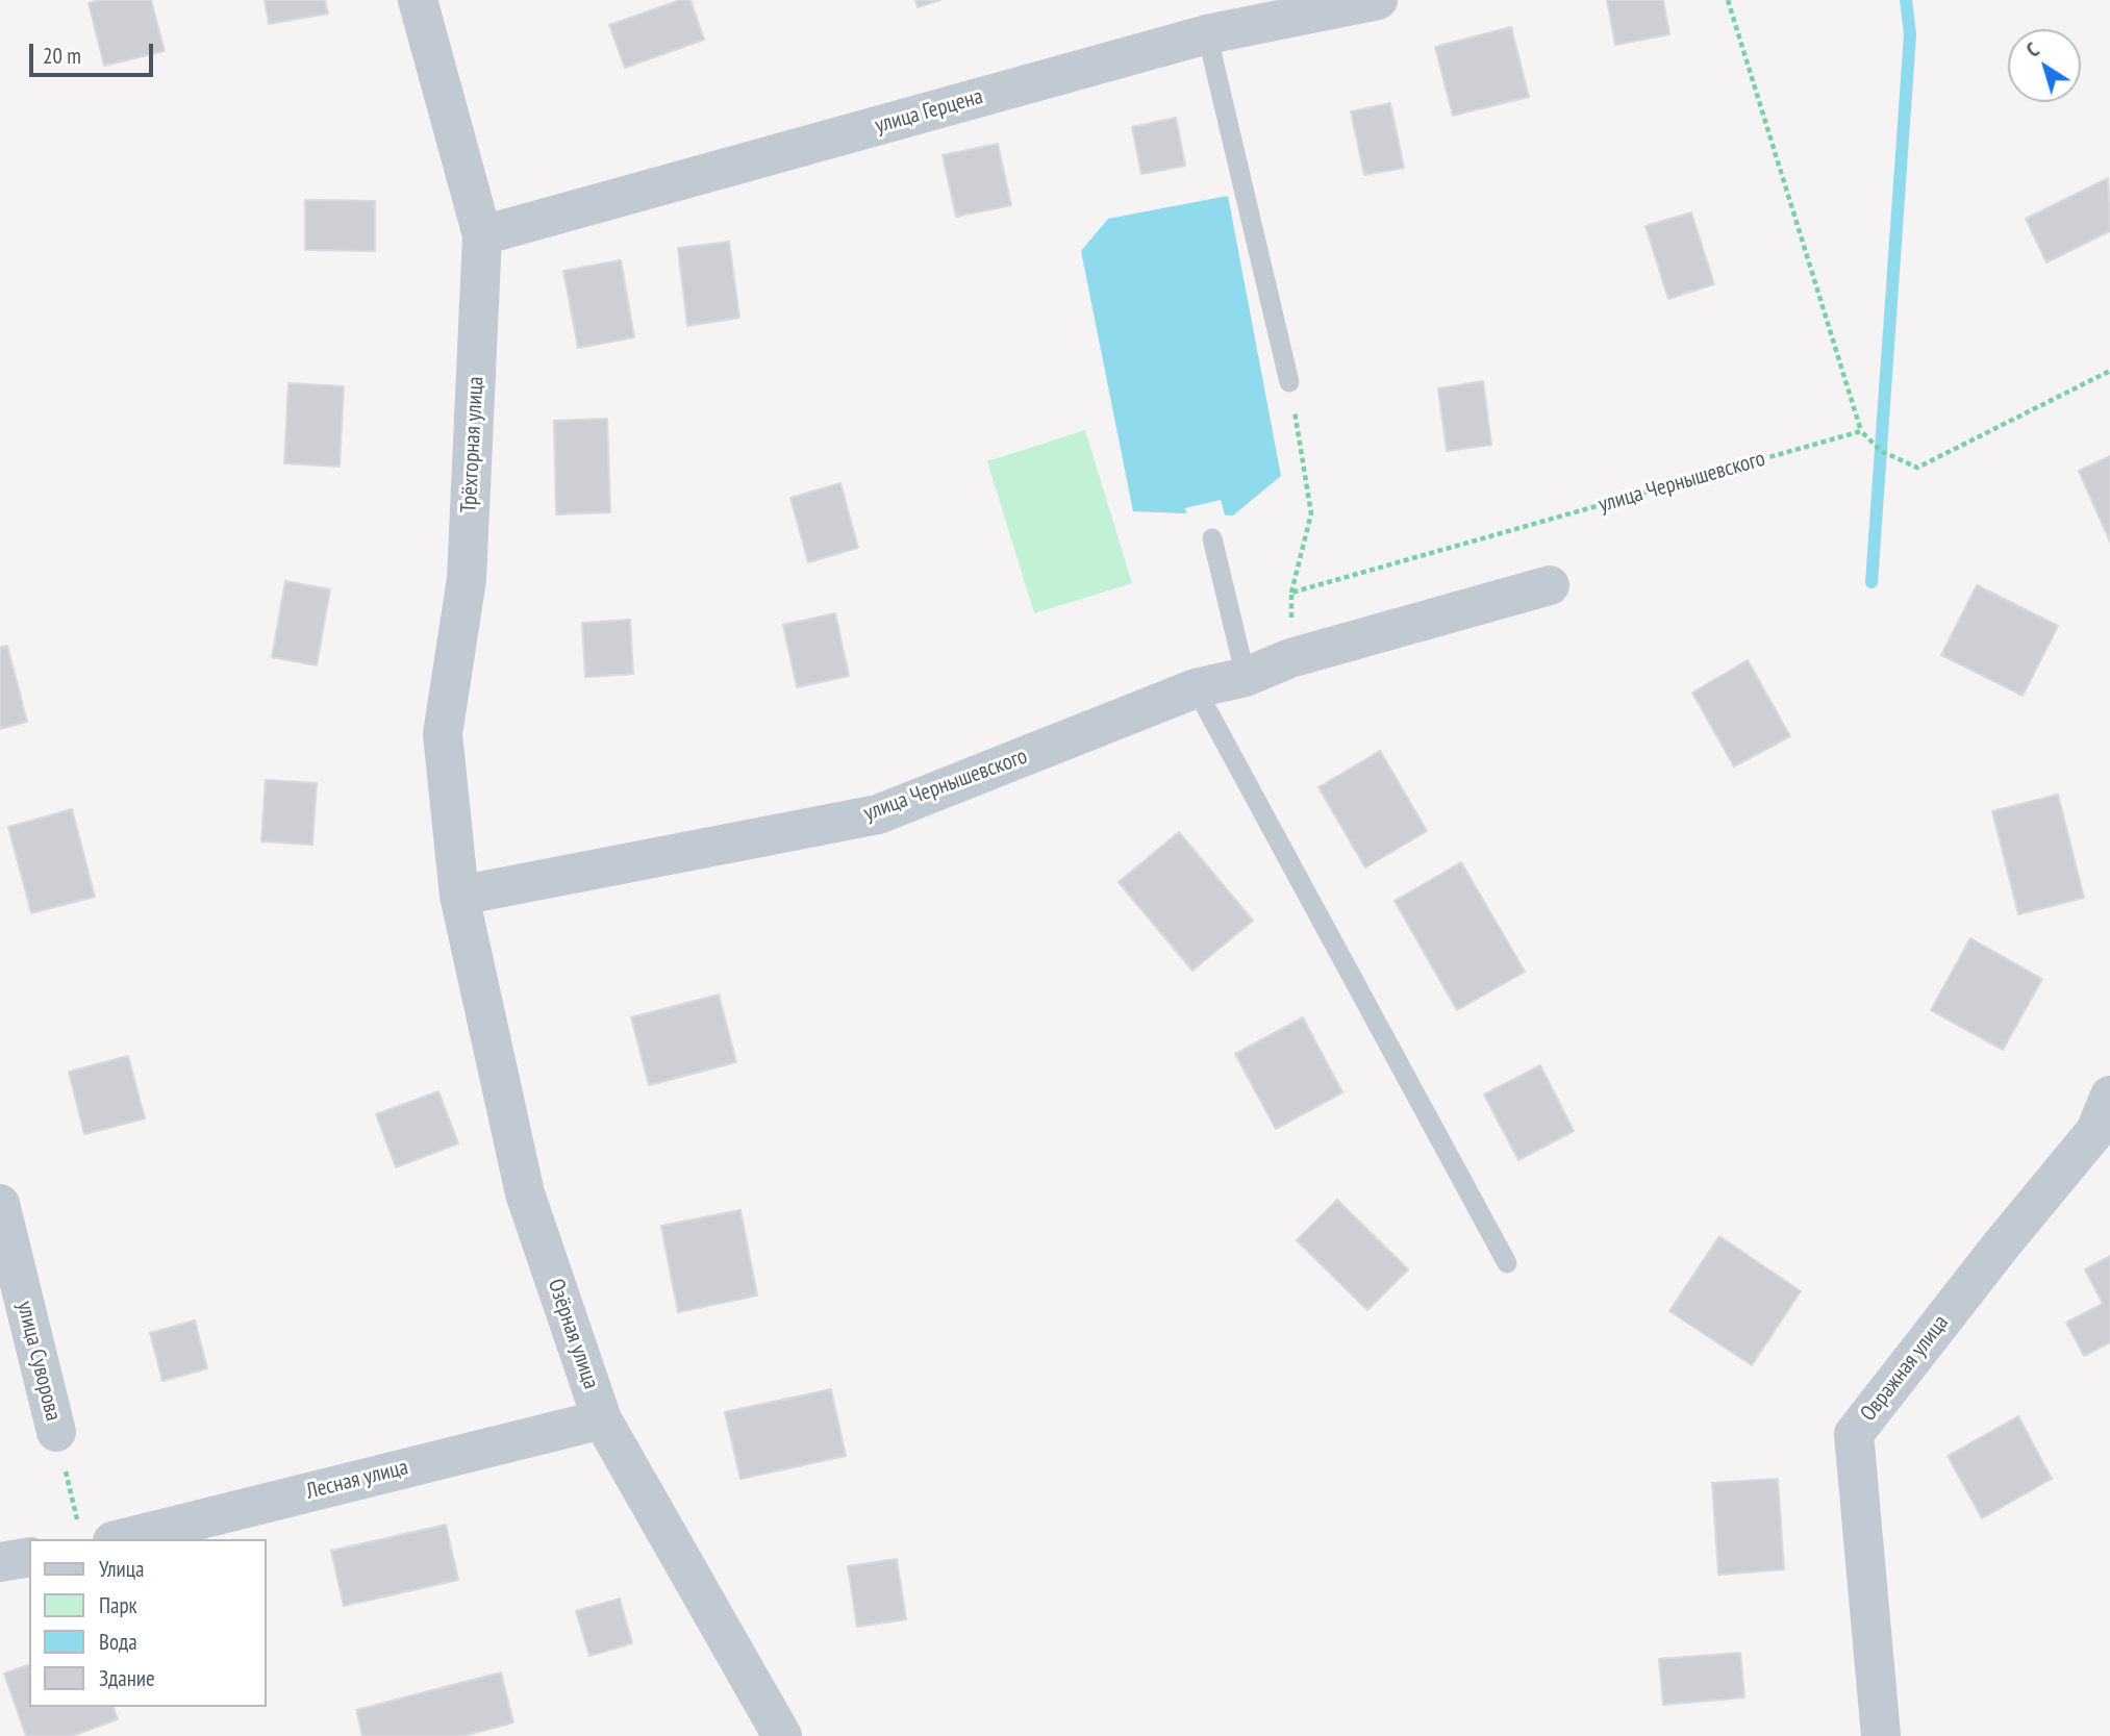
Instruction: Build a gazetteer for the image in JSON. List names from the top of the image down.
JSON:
{
  "streets": {
    "street": [
      "улица Герцена",
      "Трёхгорная улица",
      "улица Чернышевского",
      "Озёрная улица",
      "улица Суворова",
      "Овражная улица",
      "Лесная улица"
    ]
  },
  "crossings": [
    ["улица Герцена", "Трёхгорная улица"],
    ["Трёхгорная улица", "улица Чернышевского"],
    ["Трёхгорная улица", "Озёрная улица"],
    ["улица Чернышевского", "Озёрная улица"],
    ["Озёрная улица", "Лесная улица"]
  ],
  "legend": [
    "Улица",
    "Парк",
    "Вода",
    "Здание"
  ],
  "scale_bar": "20 m",
  "north": "top left"
}
